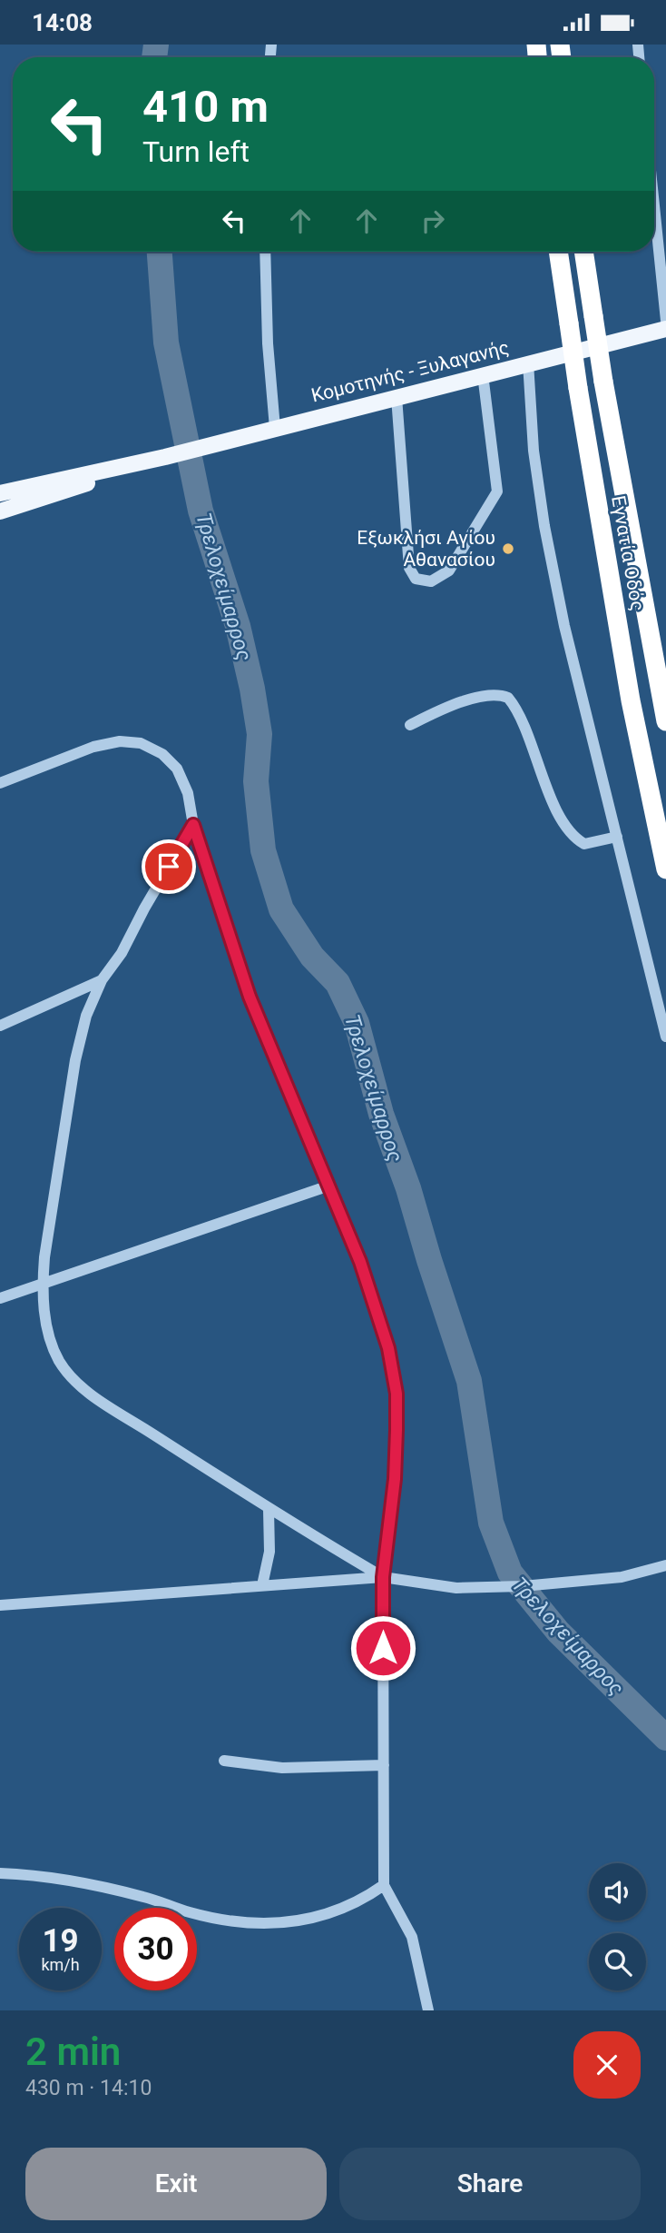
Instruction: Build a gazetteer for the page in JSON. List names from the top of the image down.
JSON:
{
  "streets": {
    "highway": ["Εγνατία Οδός"],
    "main road": ["Κομοτηνής - Ξυλαγανής"]
  },
  "water": ["Τρελοχείμαρρος"],
  "places": ["Εξωκλήσι Αγίου Αθανασίου"],
  "page": {
    "status": "14:08",
    "turn": ["410 m", "Turn left"],
    "speed": "19 km/h",
    "limit": "30",
    "heading": ["2 min", "430 m · 14:10"],
    "buttons": ["Exit", "Share"]
  }
}
